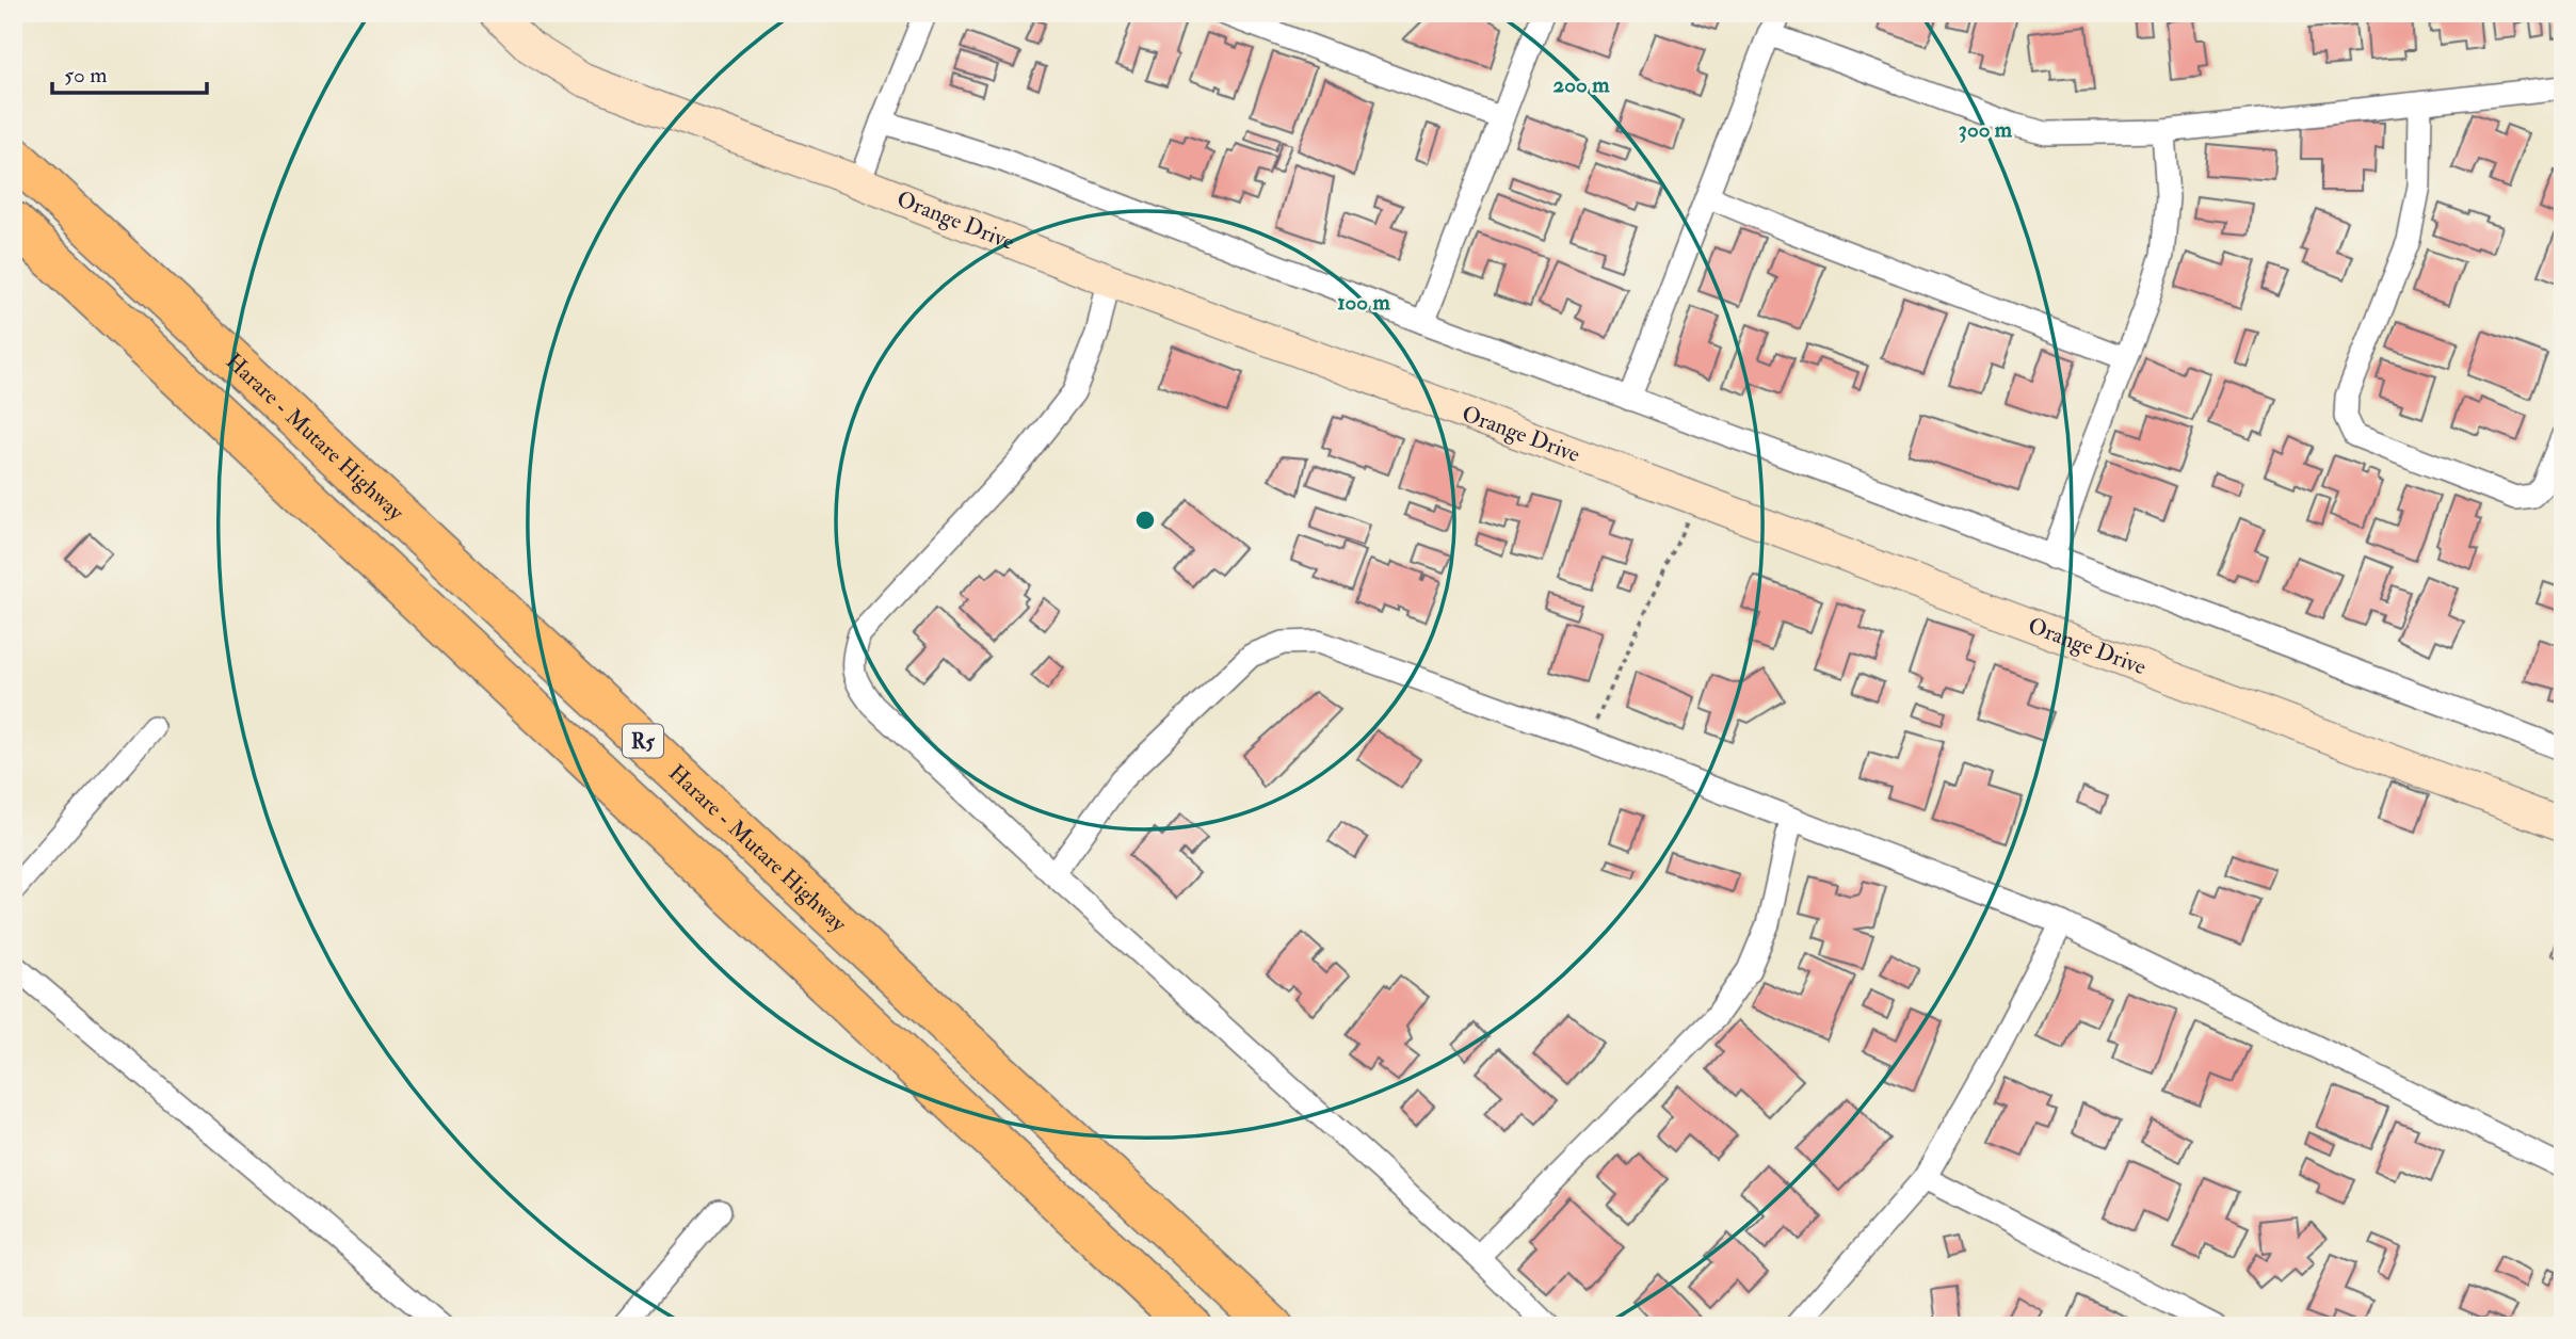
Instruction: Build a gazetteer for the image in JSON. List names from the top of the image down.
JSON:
{
  "streets": {
    "highway": ["Harare - Mutare Highway", "R5"],
    "street": ["Orange Drive"]
  },
  "scale_bar": "50 m",
  "rings": ["200 m", "300 m", "100 m"]
}
